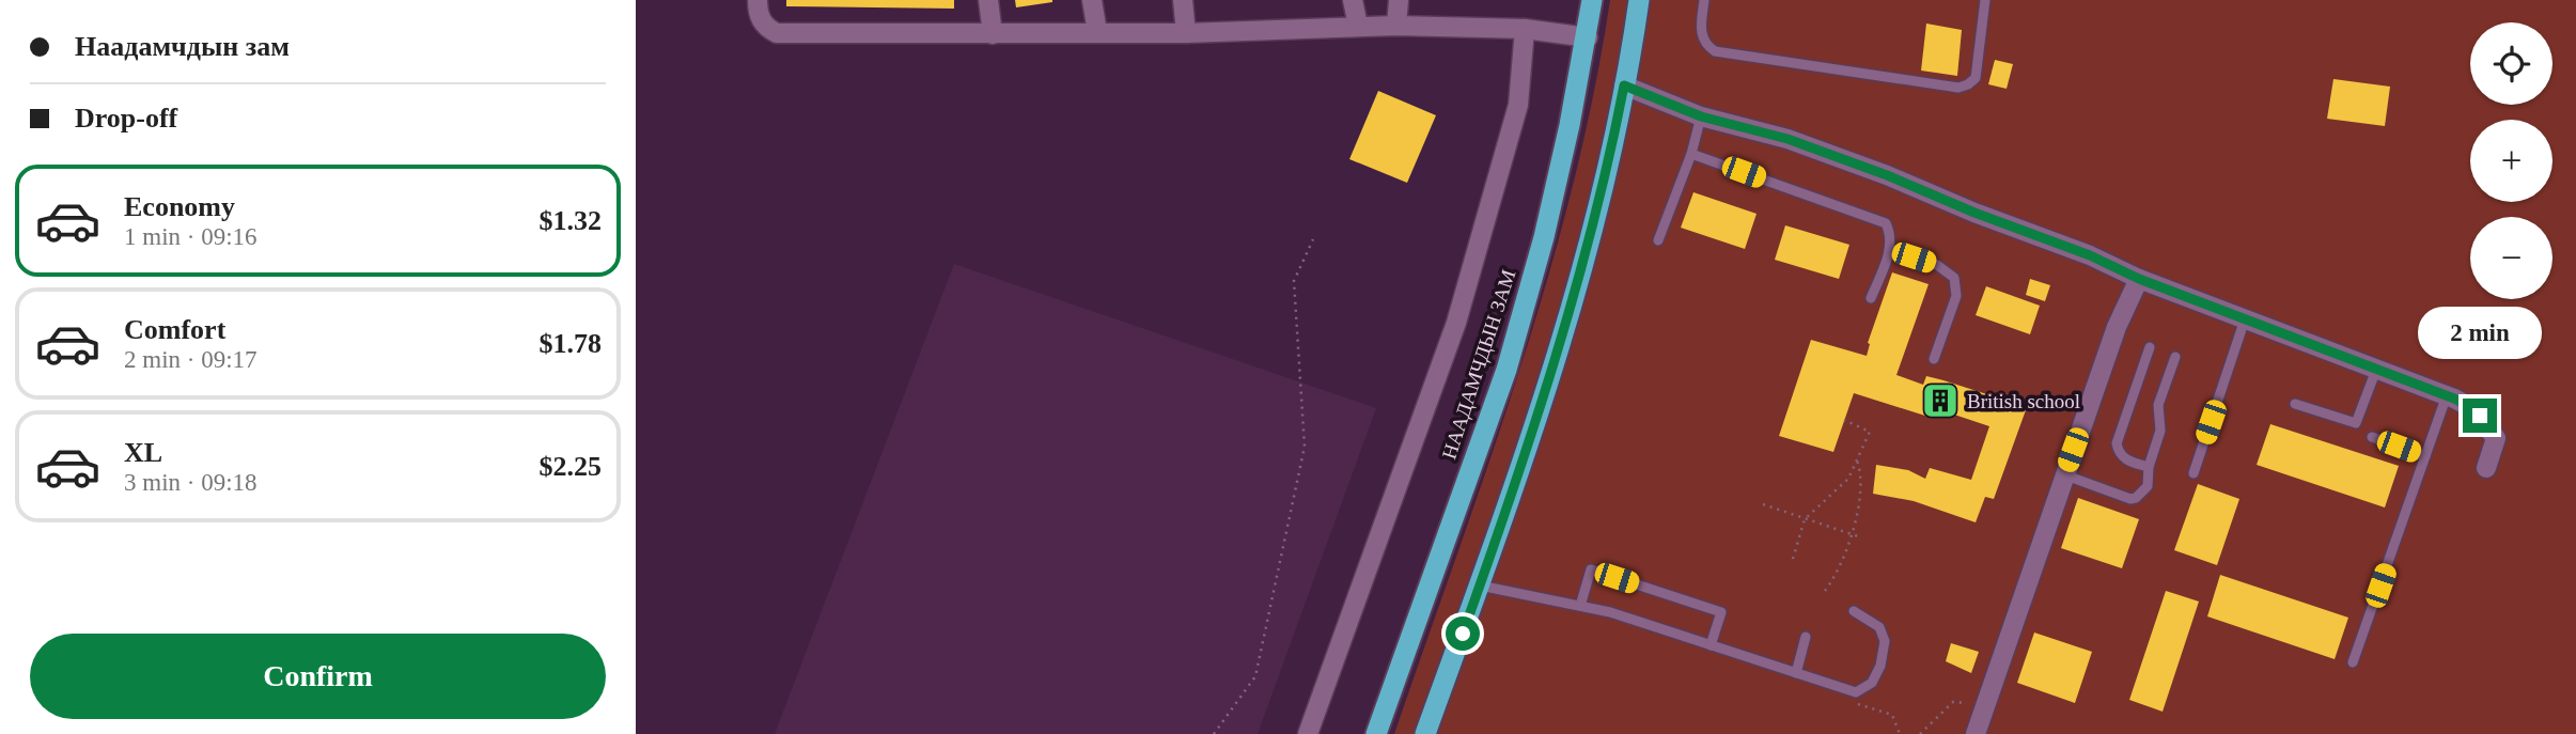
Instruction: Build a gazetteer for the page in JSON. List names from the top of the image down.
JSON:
{
  "streets": {
    "highway": ["НААДАМЧДЫН ЗАМ"]
  },
  "places": {
    "building": ["British school"]
  },
  "page": {
    "banner": ["Наадамчдын зам", "Drop-off"],
    "map_buttons": ["+", "−"],
    "list": [
      {
        "name": "Economy",
        "note": "1 min · 09:16",
        "value": "$1.32"
      },
      {
        "name": "Comfort",
        "note": "2 min · 09:17",
        "value": "$1.78"
      },
      {
        "name": "XL",
        "note": "3 min · 09:18",
        "value": "$2.25"
      }
    ],
    "bubble": "2 min",
    "buttons": "Confirm"
  }
}
